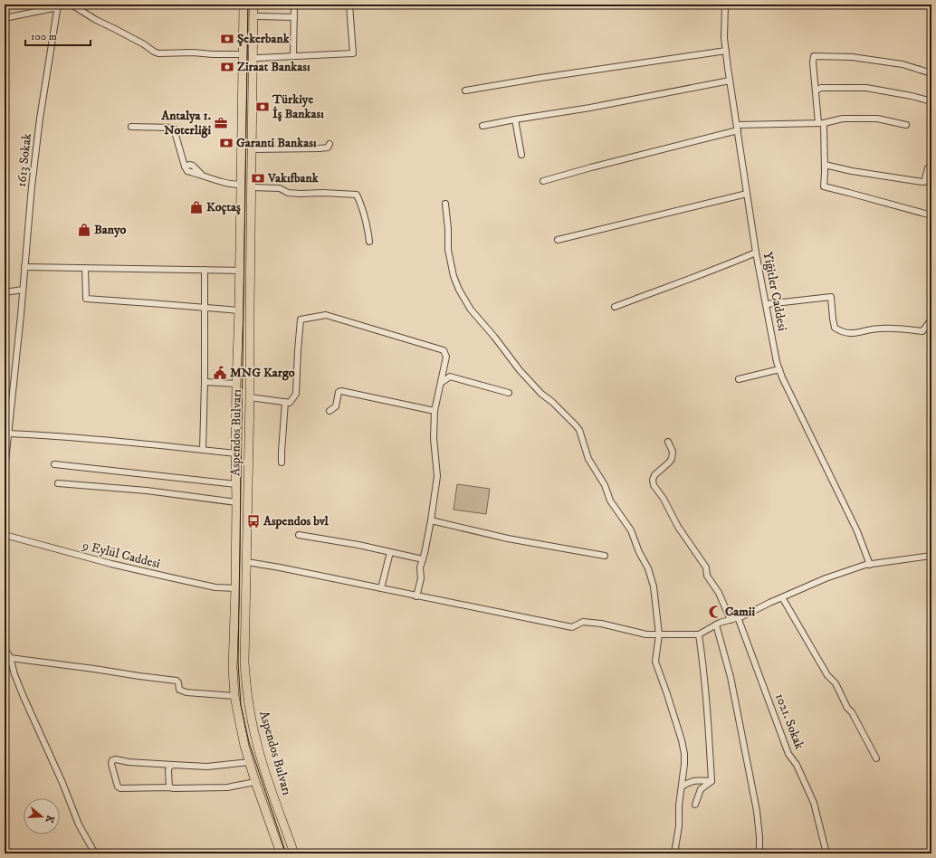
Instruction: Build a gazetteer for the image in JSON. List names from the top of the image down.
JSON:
{
  "streets": {
    "main road": ["Aspendos Bulvarı"],
    "street": [
      "1613 Sokak",
      "Yiğitler Caddesi",
      "9 Eylül Caddesi",
      "1021. Sokak"
    ]
  },
  "crossings": [
    ["Aspendos Bulvarı", "9 Eylül Caddesi"]
  ],
  "places": {
    "bank": [
      "Şekerbank",
      "Ziraat Bankası",
      "Türkiye İş Bankası",
      "Garanti Bankası",
      "Vakıfbank"
    ],
    "office": ["Antalya 1. Noterliği"],
    "shop": ["Koçtaş", "Banyo"],
    "public building": ["MNG Kargo"],
    "bus stop": ["Aspendos bvl"],
    "mosque": ["Camii"]
  },
  "scale_bar": "100 m",
  "north": "right"
}
